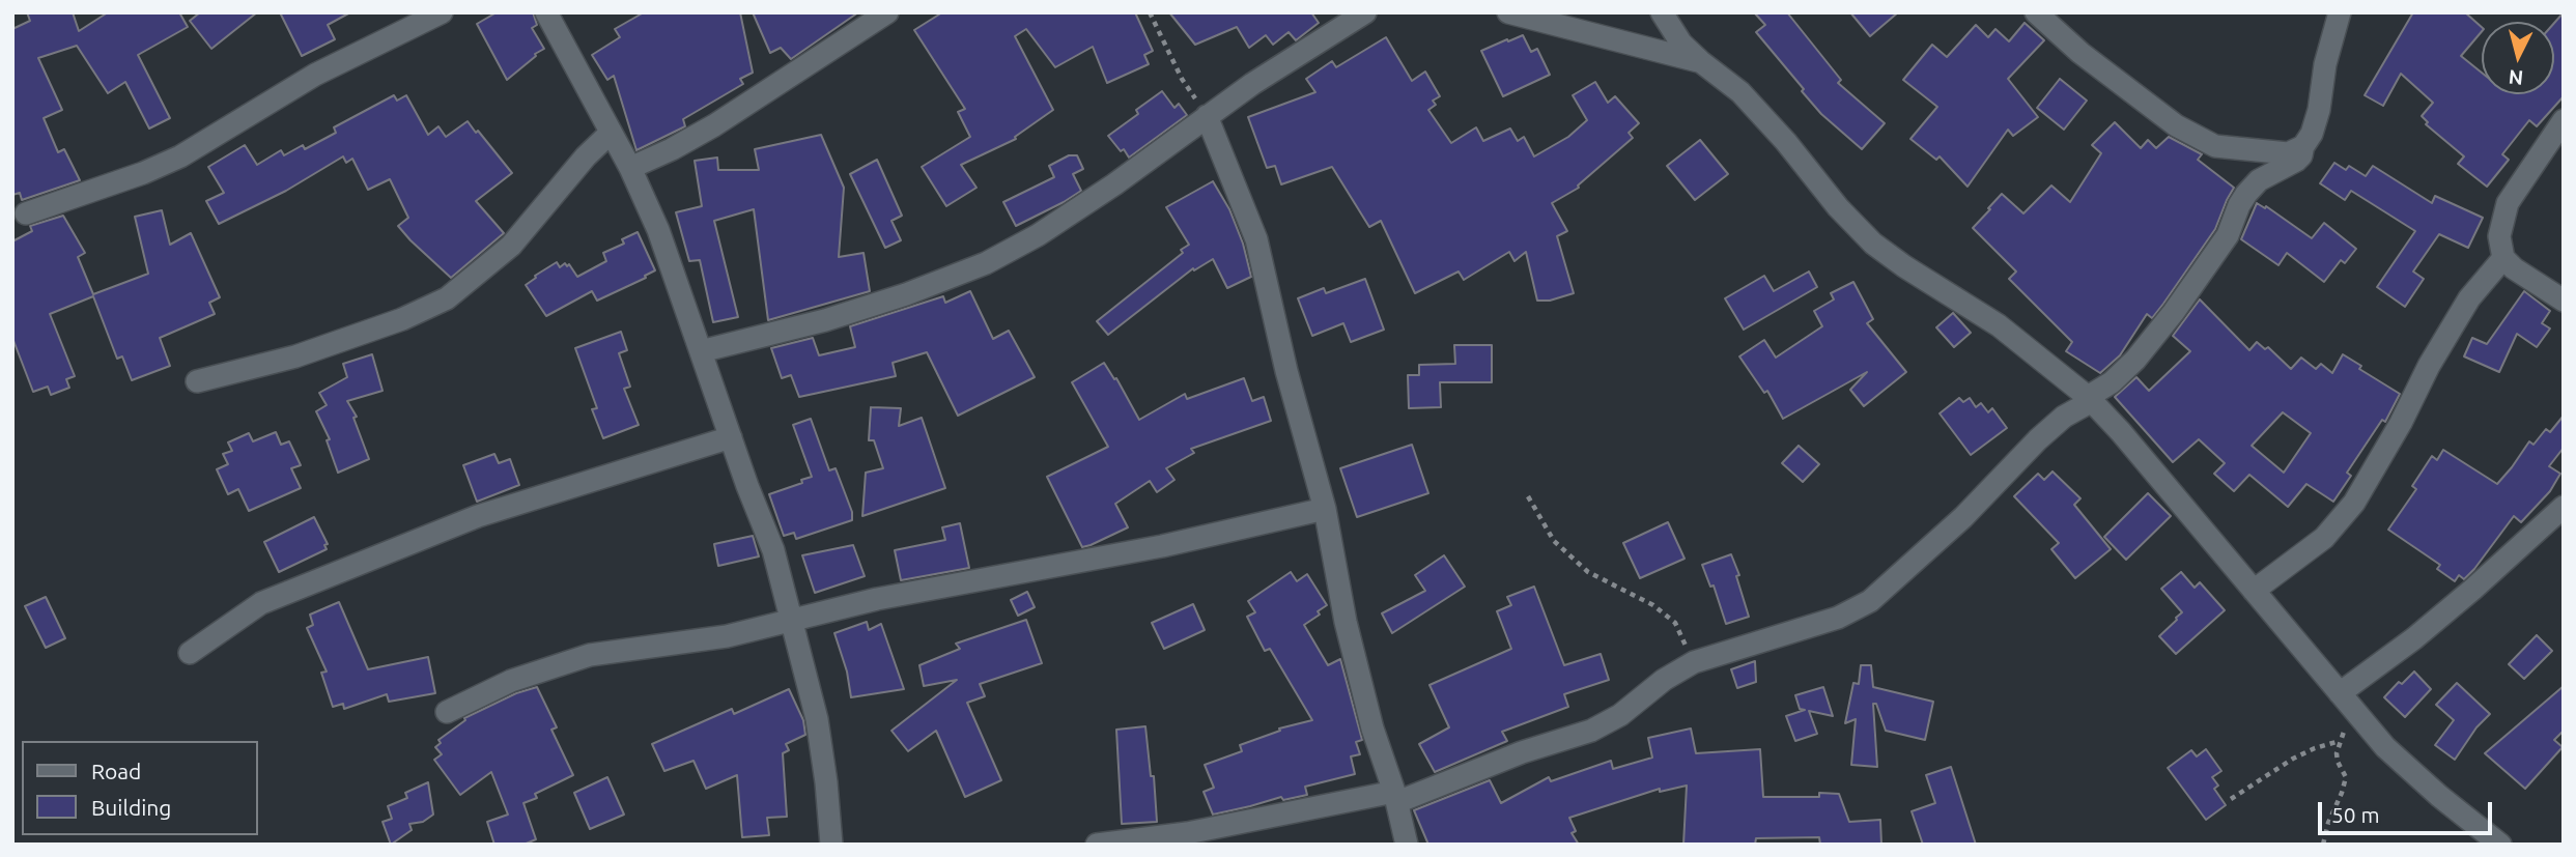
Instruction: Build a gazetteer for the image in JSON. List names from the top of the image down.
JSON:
{
  "legend": ["Road", "Building"],
  "scale_bar": "50 m",
  "north": "bottom"
}
